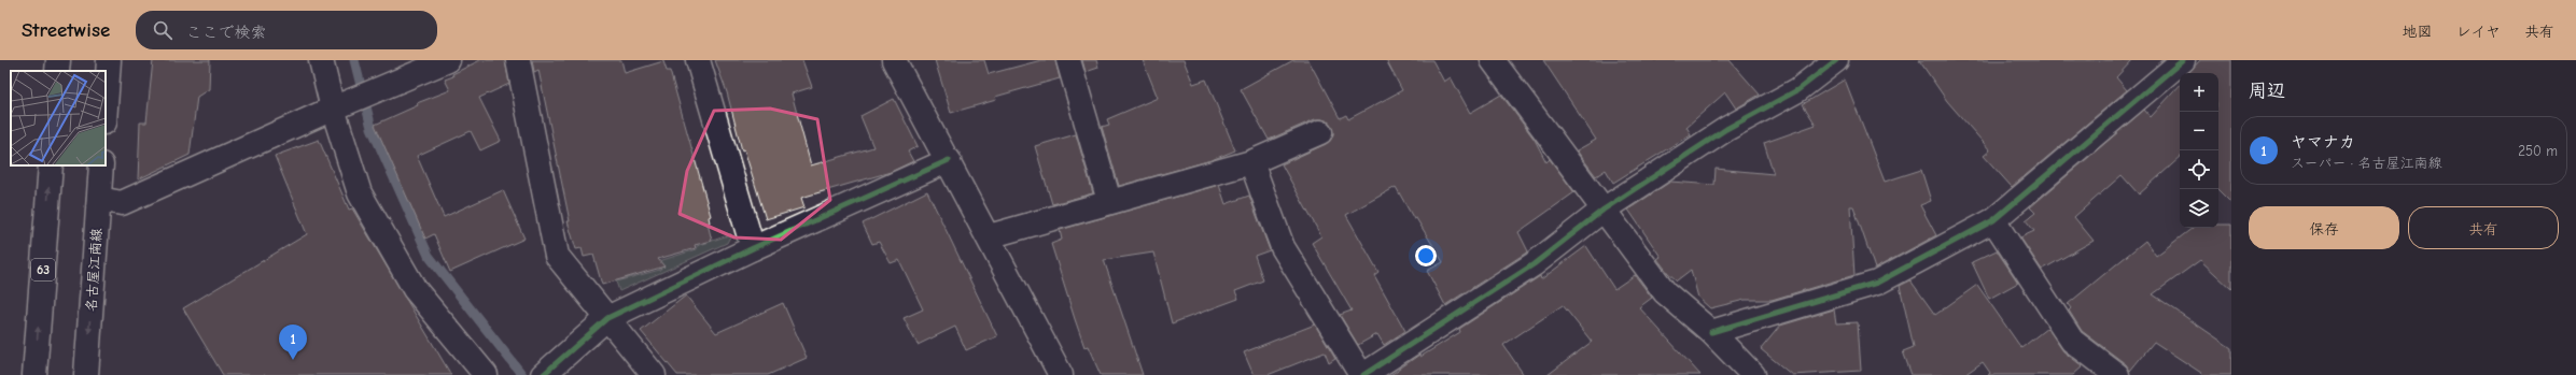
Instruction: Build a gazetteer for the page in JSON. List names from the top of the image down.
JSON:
{
  "streets": {
    "street": ["63", "名古屋江南線"]
  },
  "page": {
    "header": "Streetwise",
    "search": "ここで検索",
    "nav": ["地図", "レイヤ", "共有"],
    "heading": "周辺",
    "map_buttons": ["+", "−"],
    "list": [
      {
        "mark": "1",
        "name": "ヤマナカ",
        "note": "スーパー · 名古屋江南線",
        "value": "250 m"
      }
    ],
    "buttons": ["保存", "共有"],
    "pins": "1"
  }
}
